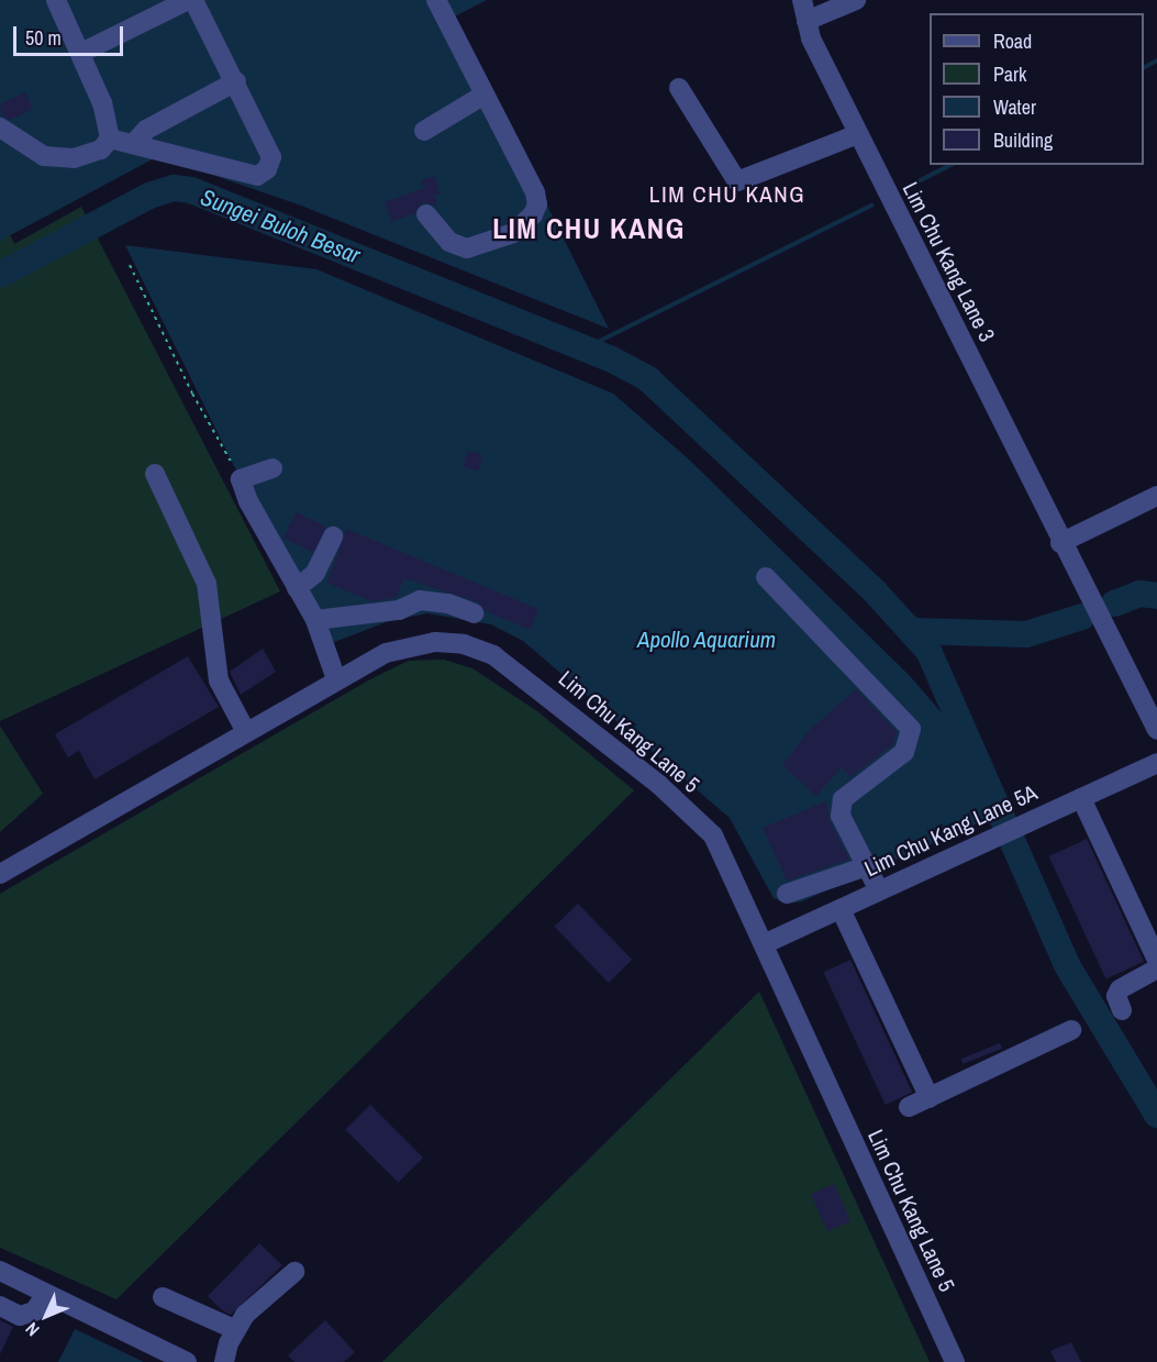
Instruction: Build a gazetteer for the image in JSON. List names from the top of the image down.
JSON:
{
  "streets": {
    "street": ["Lim Chu Kang Lane 3", "Lim Chu Kang Lane 5", "Lim Chu Kang Lane 5A"]
  },
  "crossings": [
    ["Lim Chu Kang Lane 5", "Lim Chu Kang Lane 5A"]
  ],
  "districts": ["LIM CHU KANG", "LIM CHU KANG"],
  "water": ["Sungei Buloh Besar", "Apollo Aquarium"],
  "legend": [
    "Road",
    "Park",
    "Water",
    "Building"
  ],
  "scale_bar": "50 m",
  "north": "bottom left"
}
